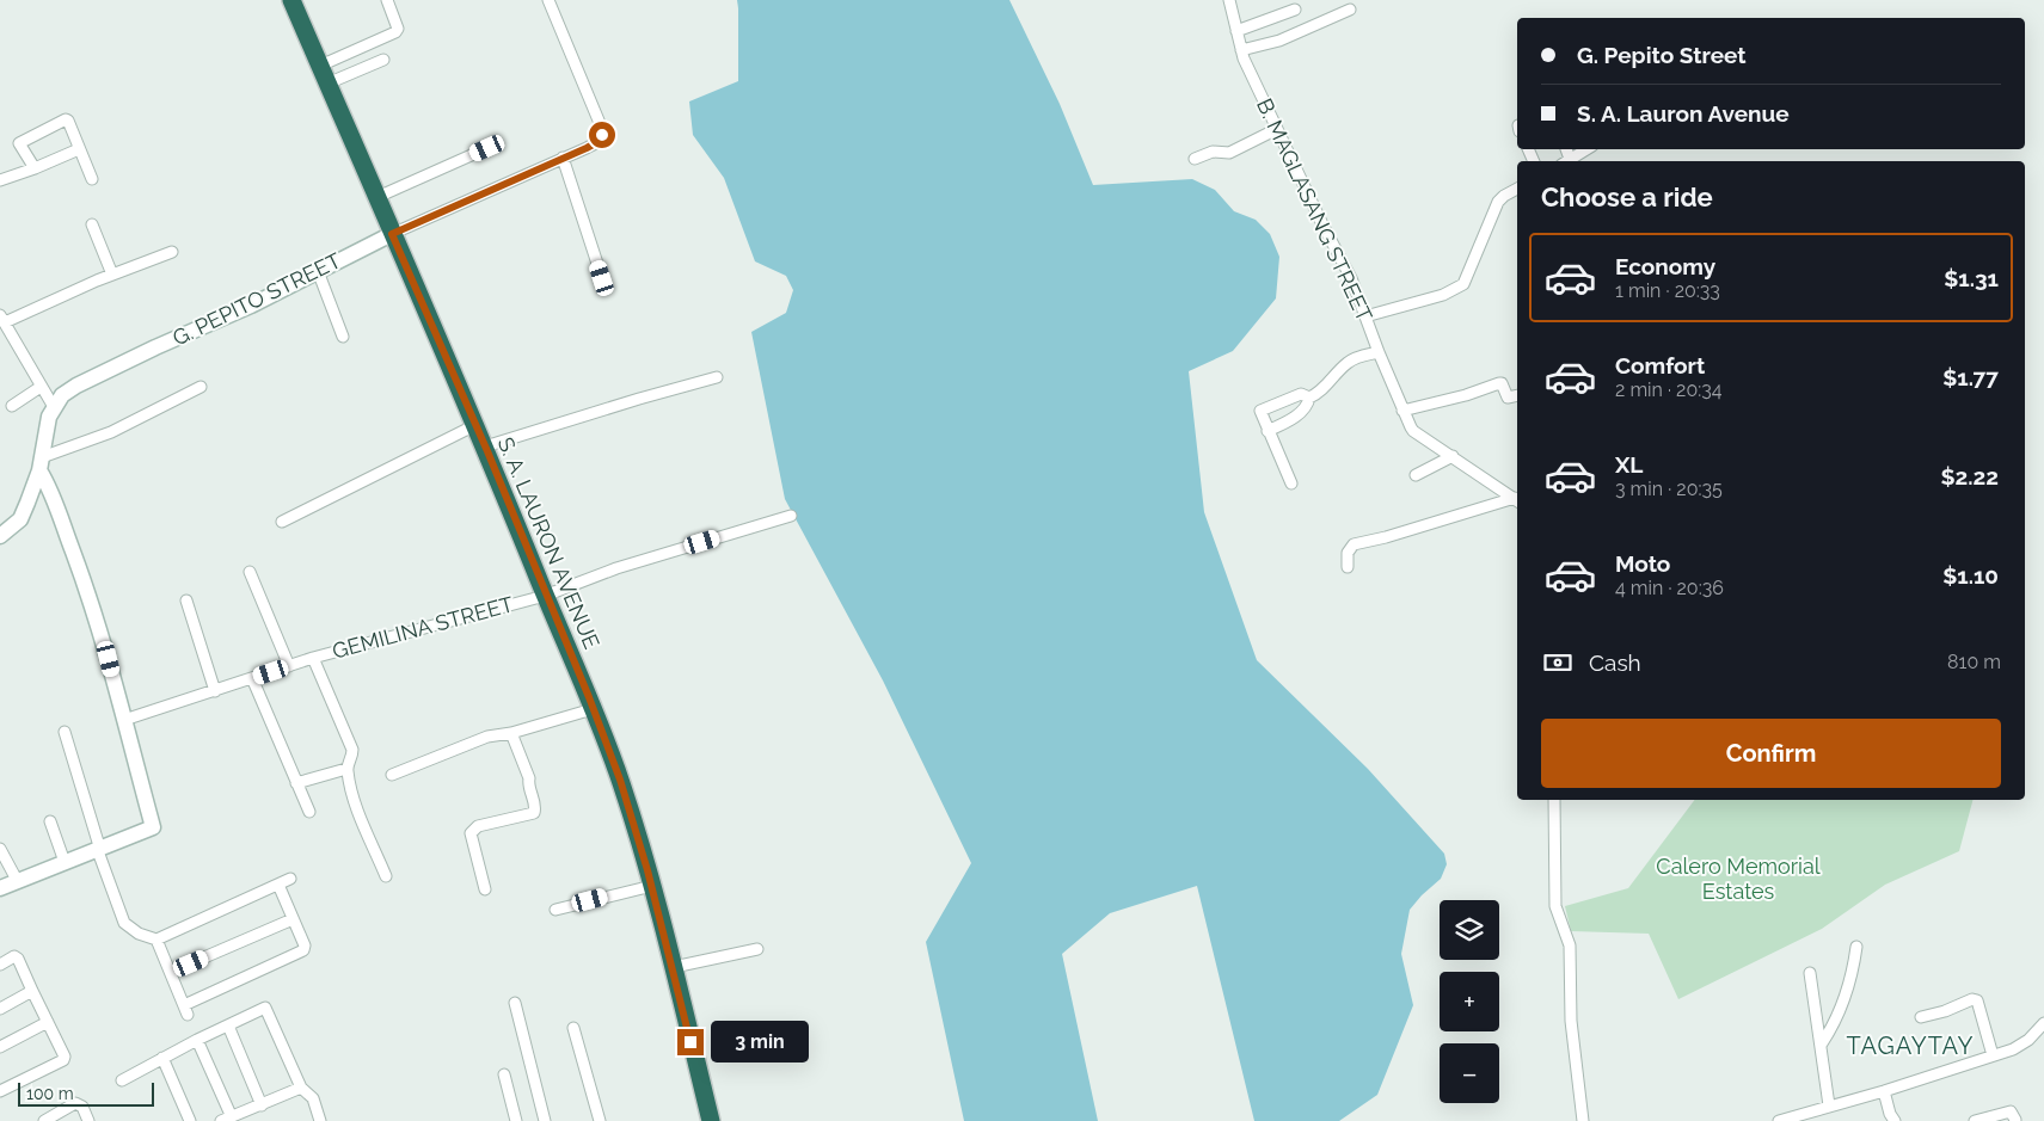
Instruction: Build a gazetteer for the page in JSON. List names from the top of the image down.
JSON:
{
  "streets": {
    "highway": ["S. A. LAURON AVENUE"],
    "street": ["B. MAGLASANG STREET", "G. PEPITO STREET", "GEMILINA STREET"]
  },
  "crossings": [
    ["G. PEPITO STREET", "S. A. LAURON AVENUE"],
    ["S. A. LAURON AVENUE", "GEMILINA STREET"]
  ],
  "districts": ["TAGAYTAY"],
  "parks": ["Calero Memorial Estates"],
  "scale_bar": "100 m",
  "page": {
    "banner": ["G. Pepito Street", "S. A. Lauron Avenue"],
    "heading": "Choose a ride",
    "list": [
      {
        "name": "Economy",
        "note": "1 min · 20:33",
        "value": "$1.31"
      },
      {
        "name": "Comfort",
        "note": "2 min · 20:34",
        "value": "$1.77"
      },
      {
        "name": "XL",
        "note": "3 min · 20:35",
        "value": "$2.22"
      },
      {
        "name": "Moto",
        "note": "4 min · 20:36",
        "value": "$1.10"
      }
    ],
    "pay": ["Cash", "810 m"],
    "buttons": "Confirm",
    "map_buttons": ["+", "−"],
    "bubble": "3 min",
    "scale": "100 m"
  }
}
